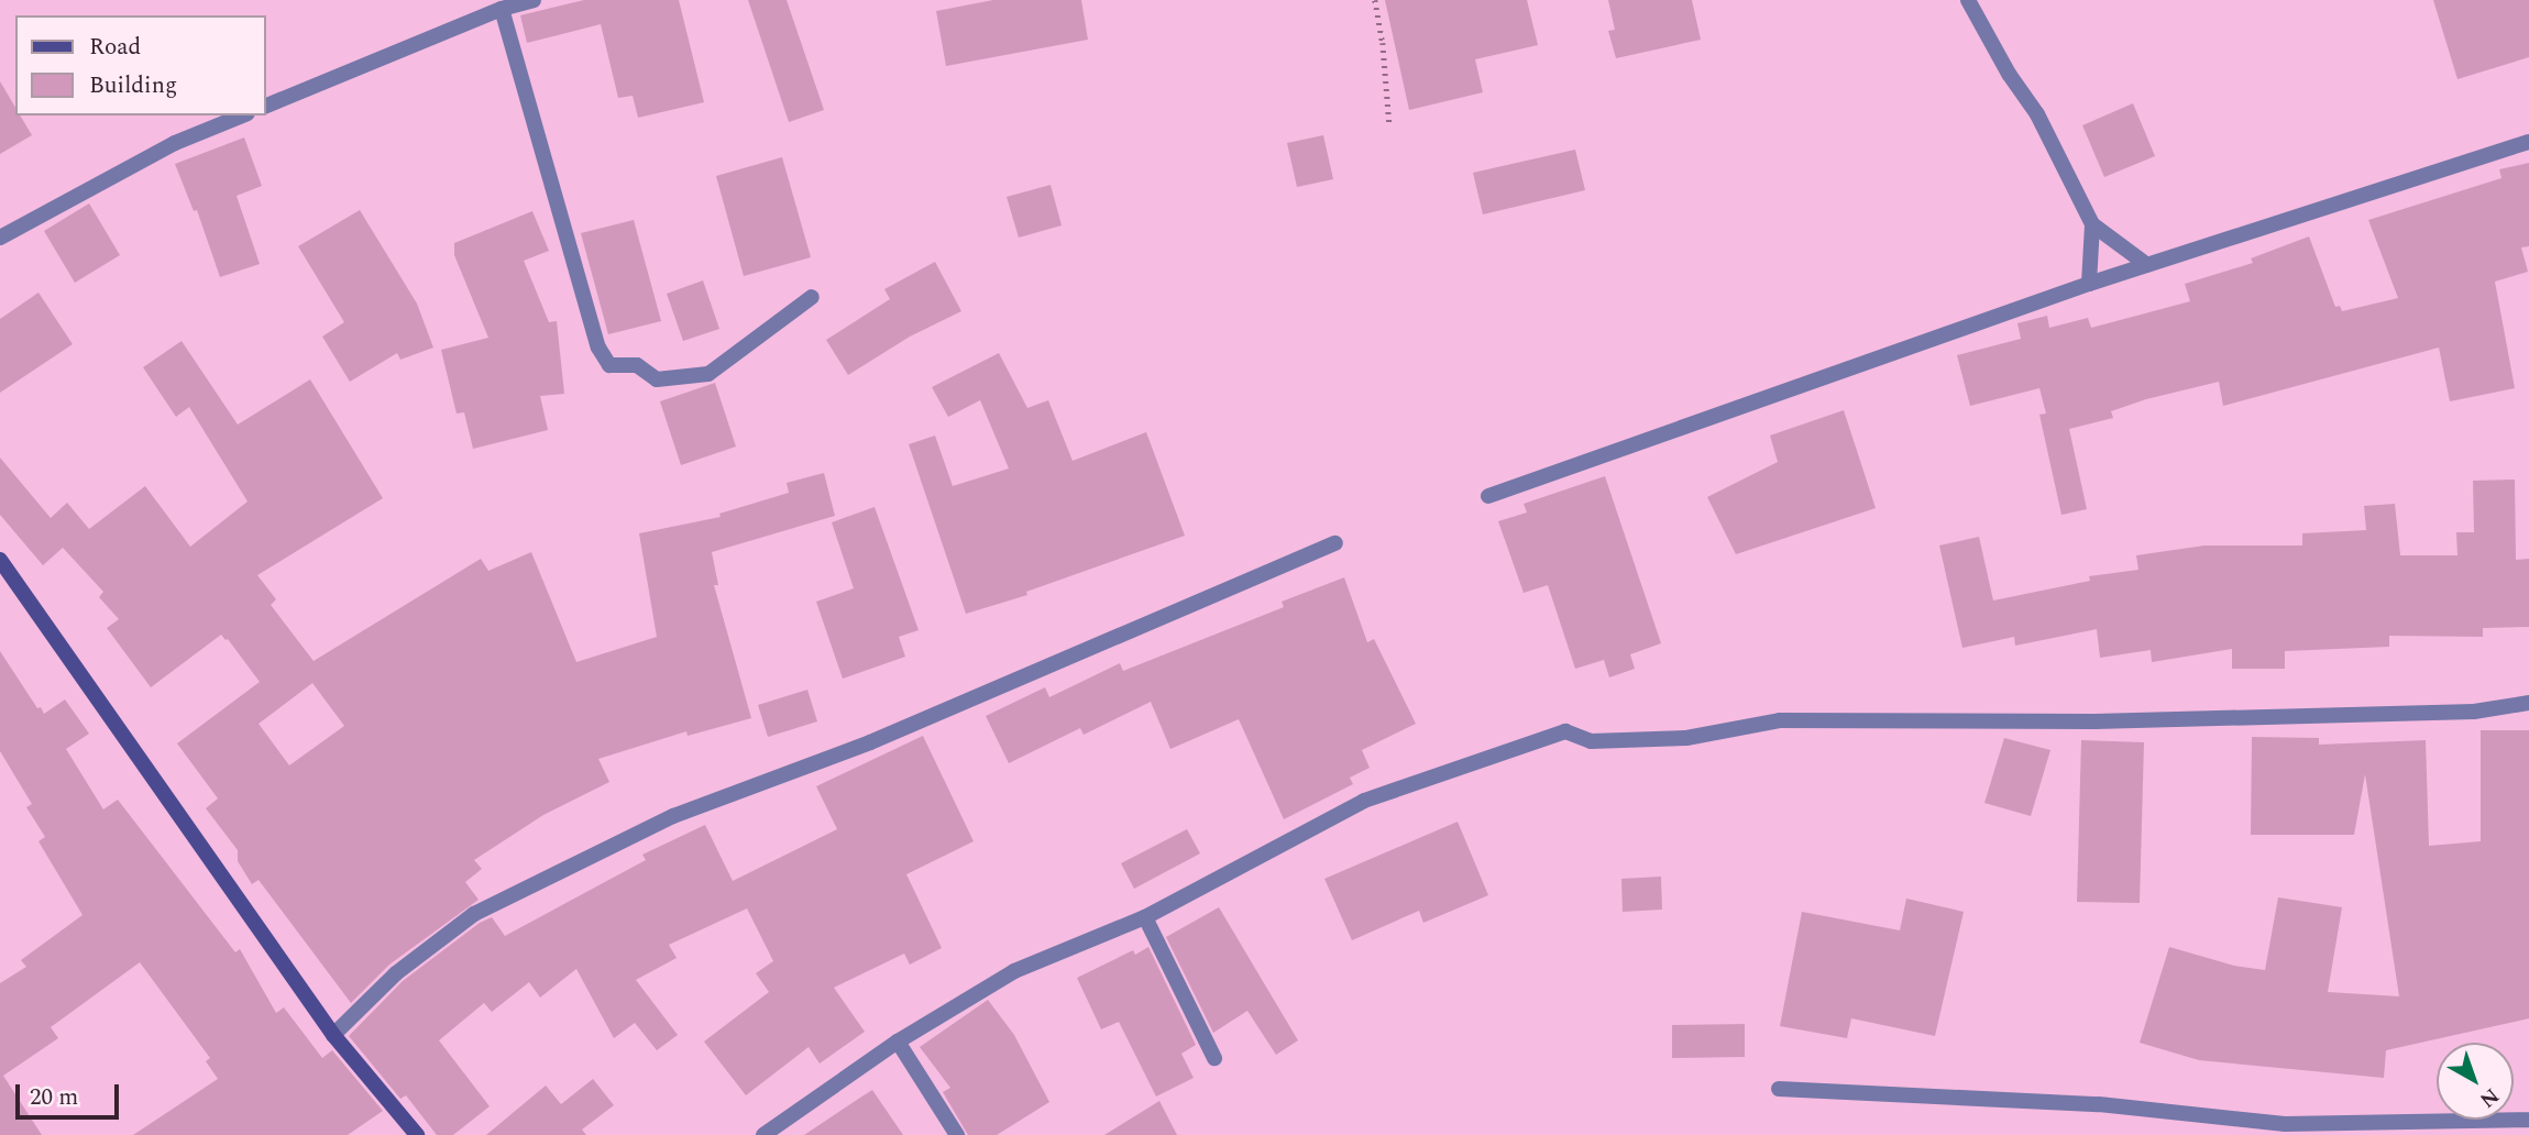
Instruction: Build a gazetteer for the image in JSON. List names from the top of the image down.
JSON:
{
  "legend": ["Road", "Building"],
  "scale_bar": "20 m",
  "north": "bottom right"
}
